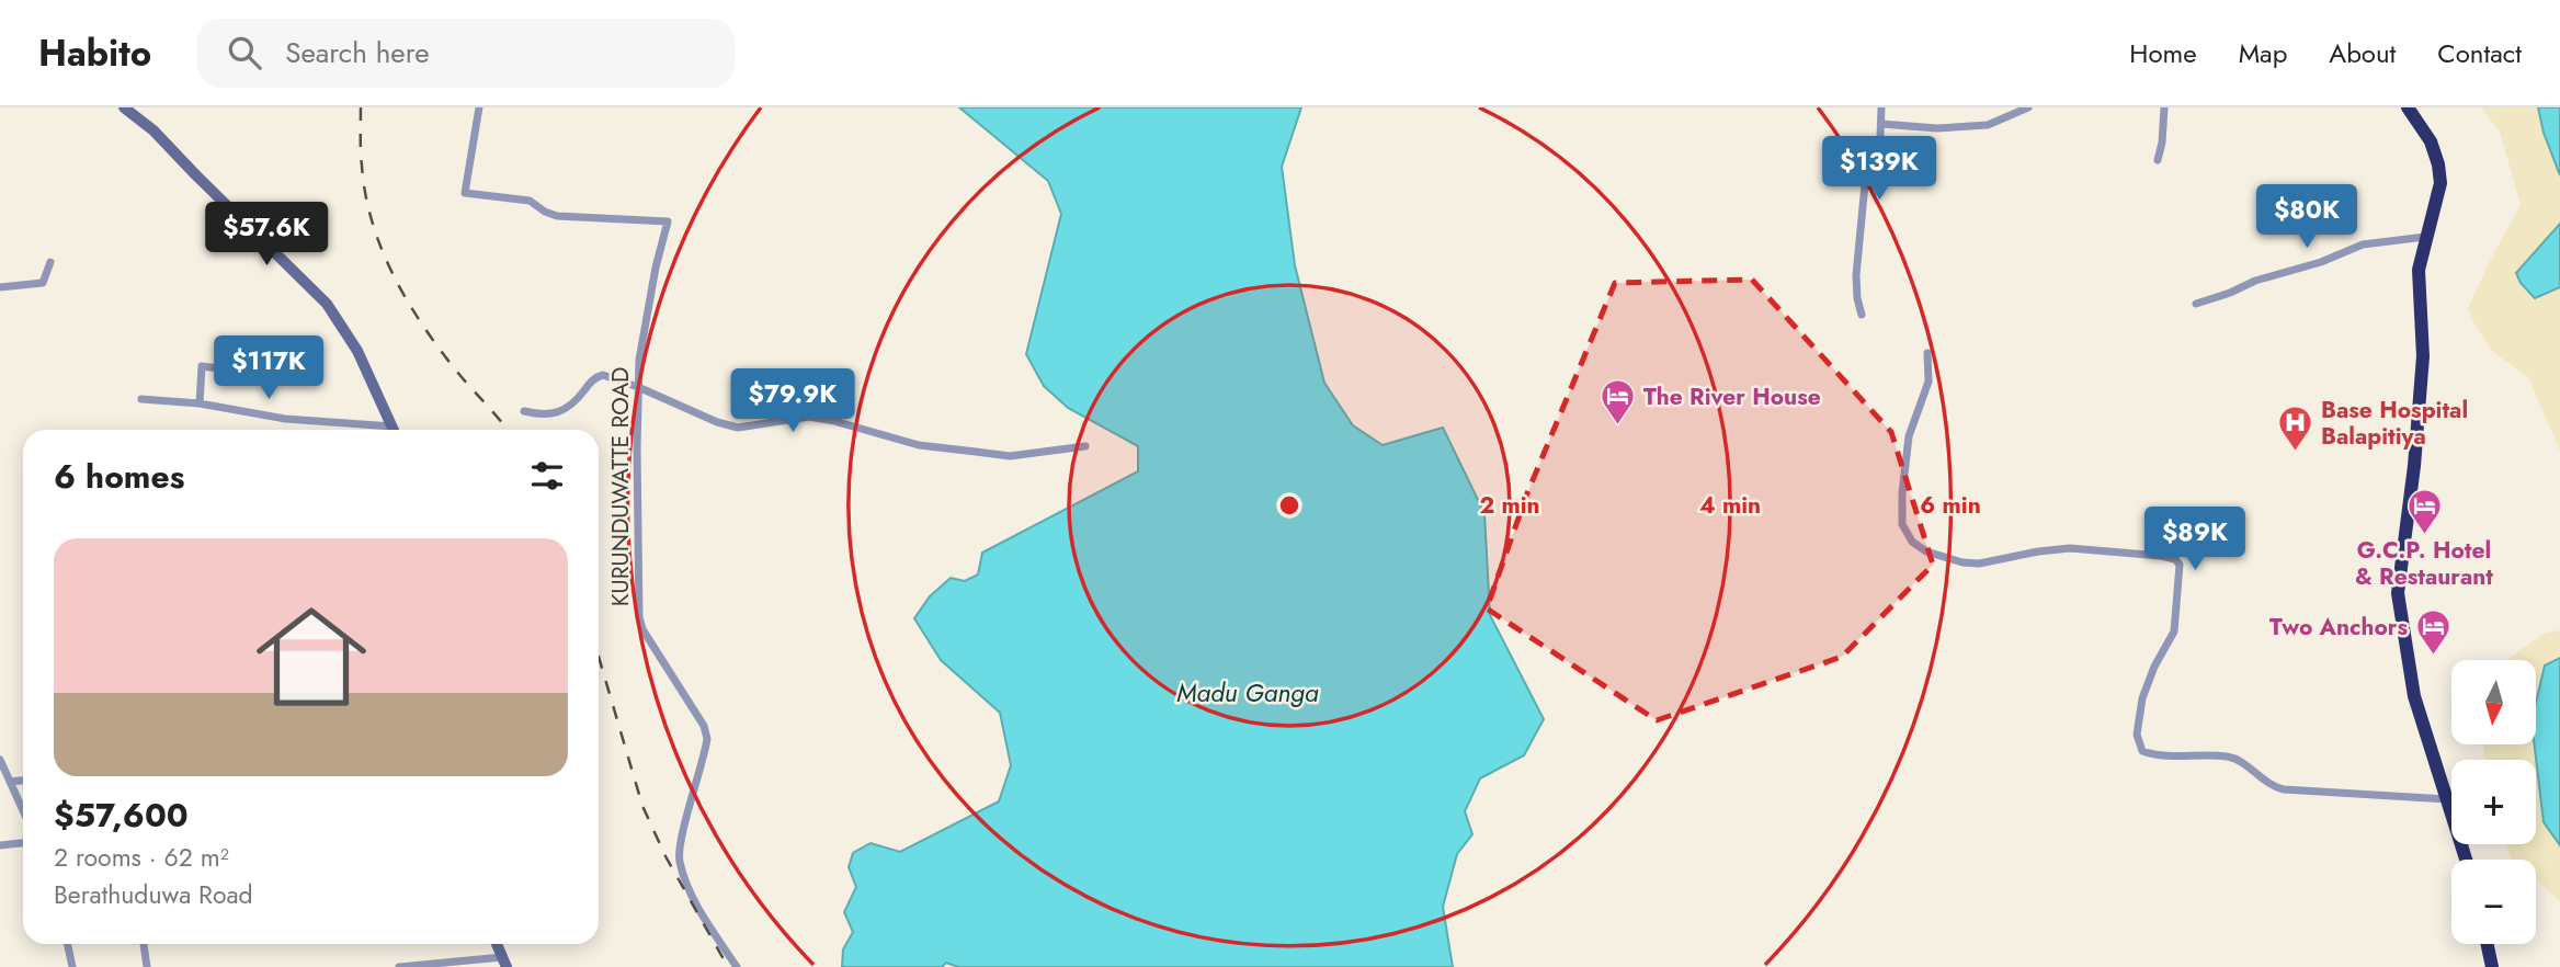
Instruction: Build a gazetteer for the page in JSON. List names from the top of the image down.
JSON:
{
  "streets": {
    "street": ["KURUNDUWATTE ROAD"]
  },
  "water": ["Madu Ganga"],
  "places": {
    "hotel": ["The River House", "G.C.P. Hotel & Restaurant", "Two Anchors"],
    "hospital": ["Base Hospital Balapitiya"]
  },
  "north": "bottom",
  "page": {
    "header": "Habito",
    "search": "Search here",
    "nav": [
      "Home",
      "Map",
      "About",
      "Contact"
    ],
    "price": [
      "$139K",
      "$80K",
      "$57.6K",
      "$117K",
      "$79.9K",
      "$89K"
    ],
    "heading": "6 homes",
    "list": [
      {
        "name": "$57,600",
        "note": "2 rooms · 62 m² · Berathuduwa Road"
      }
    ],
    "map_buttons": ["+", "−"]
  },
  "rings": ["2 min", "4 min", "6 min"]
}
